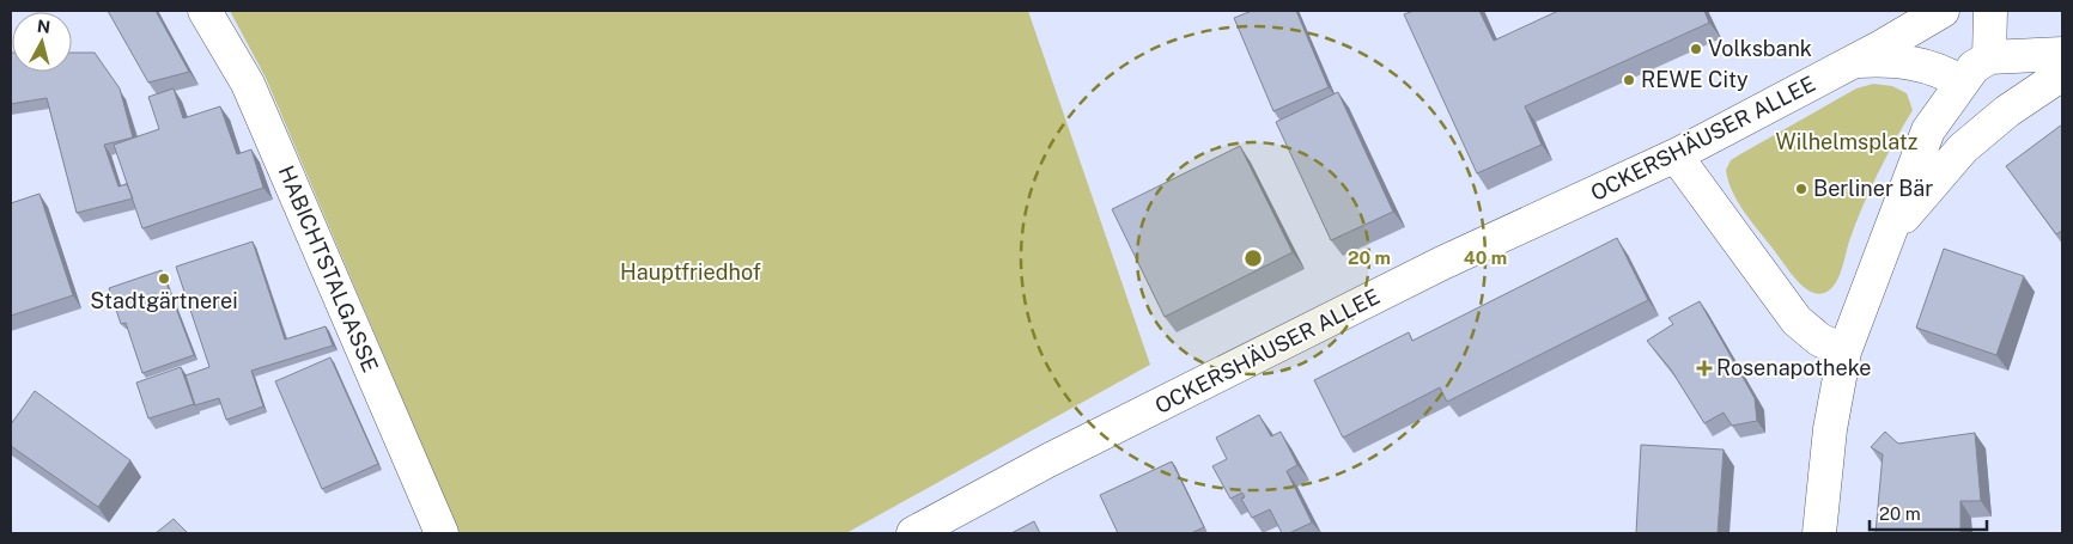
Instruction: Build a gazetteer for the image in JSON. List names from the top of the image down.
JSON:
{
  "streets": {
    "street": ["OCKERSHÄUSER ALLEE", "HABICHTSTALGASSE"]
  },
  "parks": ["Wilhelmsplatz", "Hauptfriedhof"],
  "places": {
    "other": [
      "Volksbank",
      "REWE City",
      "Berliner Bär",
      "Stadtgärtnerei"
    ],
    "health": ["Rosenapotheke"]
  },
  "scale_bar": "20 m",
  "north": "top",
  "rings": ["20 m", "40 m"]
}
